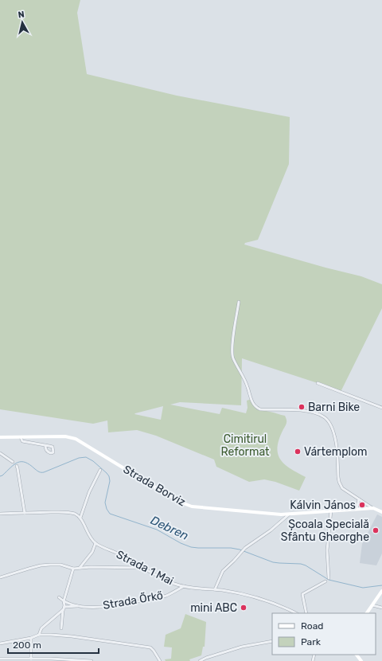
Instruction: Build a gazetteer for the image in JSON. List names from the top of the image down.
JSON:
{
  "streets": {
    "main road": ["Strada Borviz"],
    "street": ["Strada 1 Mai", "Strada Őrkő"]
  },
  "crossings": [
    ["Strada 1 Mai", "Strada Őrkő"]
  ],
  "water": ["Debren"],
  "parks": ["Cimitirul Reformat"],
  "places": [
    "Barni Bike",
    "Vártemplom",
    "Kálvin János",
    "Școala Specială Sfântu Gheorghe",
    "mini ABC"
  ],
  "legend": ["Road", "Park"],
  "scale_bar": "200 m",
  "north": "top"
}
